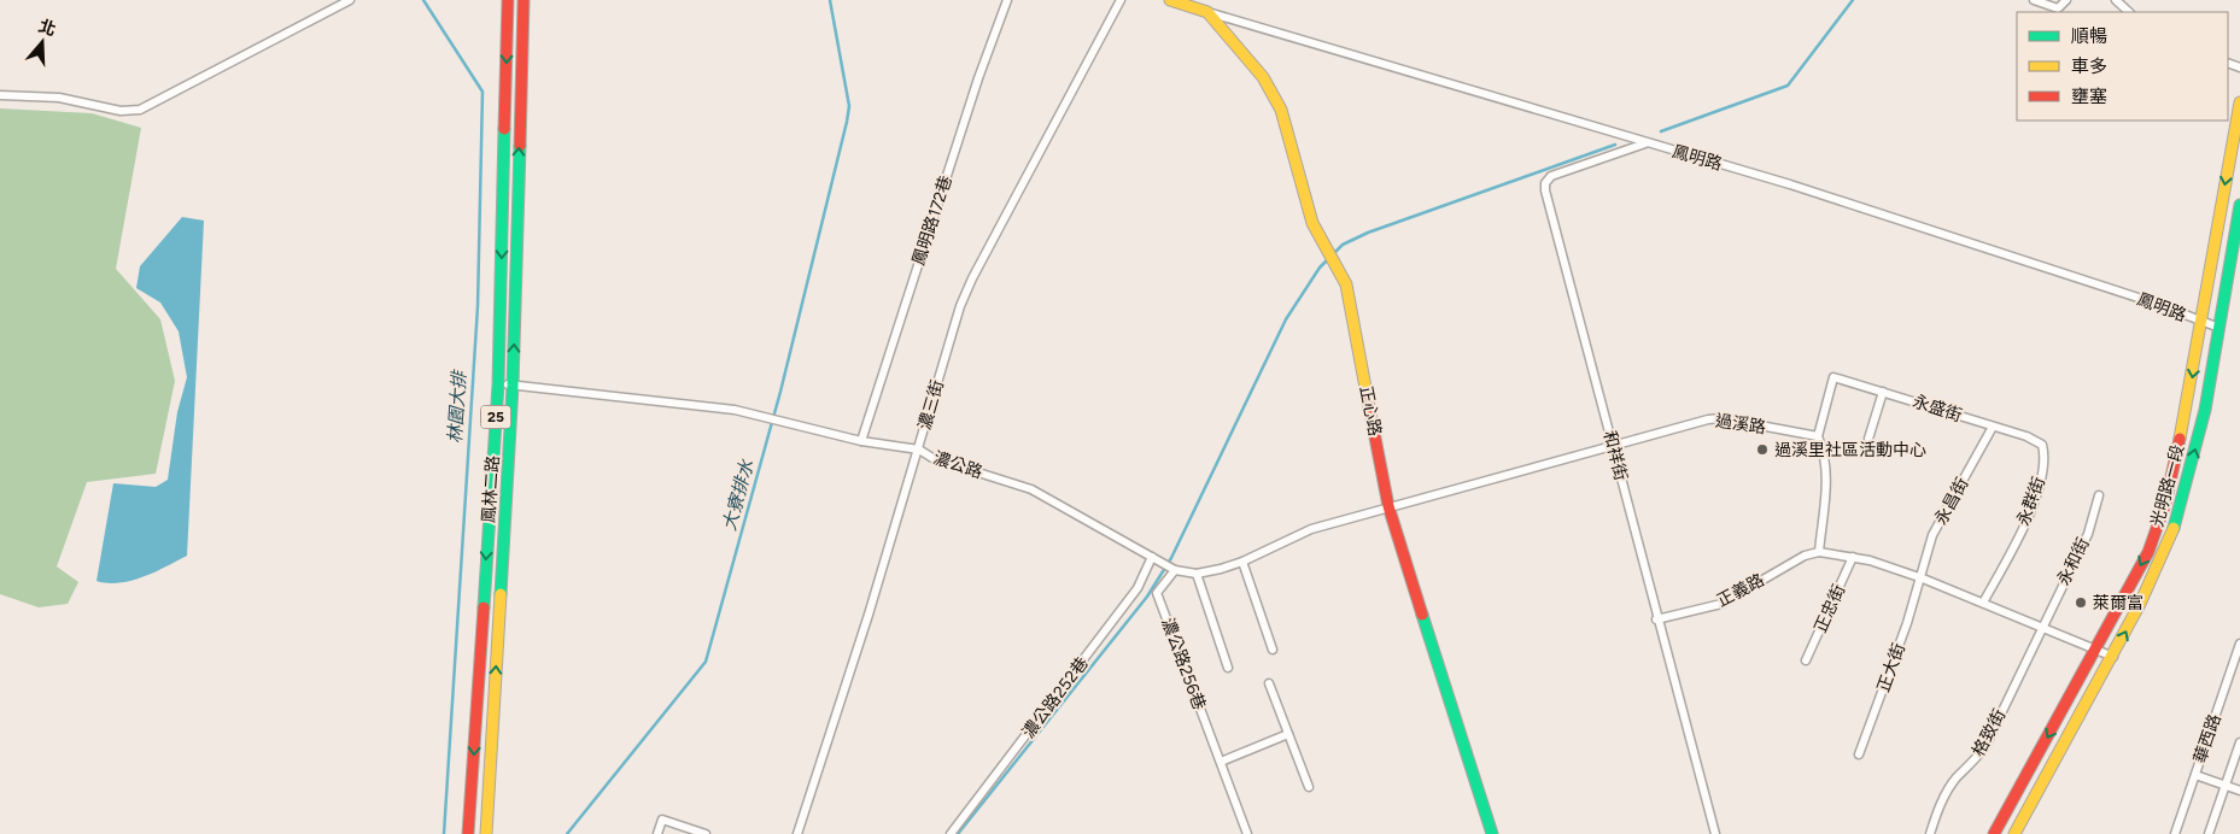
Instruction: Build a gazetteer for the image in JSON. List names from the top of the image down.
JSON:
{
  "streets": {
    "street": [
      "鳳明路",
      "鳳明路172巷",
      "濃三街",
      "永盛街",
      "正心路",
      "25",
      "過溪路",
      "和祥街",
      "濃公路",
      "光明路一段",
      "鳳林二路",
      "永昌街",
      "永群街",
      "永和街",
      "正義路",
      "正忠街",
      "濃公路256巷",
      "正大街",
      "濃公路252巷",
      "格致街",
      "華西路"
    ]
  },
  "crossings": [
    ["鳳明路", "正心路"],
    ["鳳明路", "和祥街"],
    ["鳳明路", "光明路一段"],
    ["鳳明路172巷", "濃公路"],
    ["濃三街", "濃公路"],
    ["永盛街", "過溪路"],
    ["永盛街", "永昌街"],
    ["永盛街", "永群街"],
    ["正心路", "過溪路"],
    ["正心路", "濃公路"],
    ["過溪路", "和祥街"],
    ["過溪路", "濃公路"],
    ["和祥街", "正義路"],
    ["濃公路", "鳳林二路"],
    ["濃公路", "濃公路256巷"],
    ["濃公路", "濃公路252巷"],
    ["永昌街", "永群街"],
    ["永昌街", "正大街"],
    ["永和街", "格致街"]
  ],
  "water": ["林園大排", "大寮排水"],
  "places": ["過溪里社區活動中心", "萊爾富"],
  "legend": ["順暢", "車多", "壅塞"],
  "north": "top"
}
